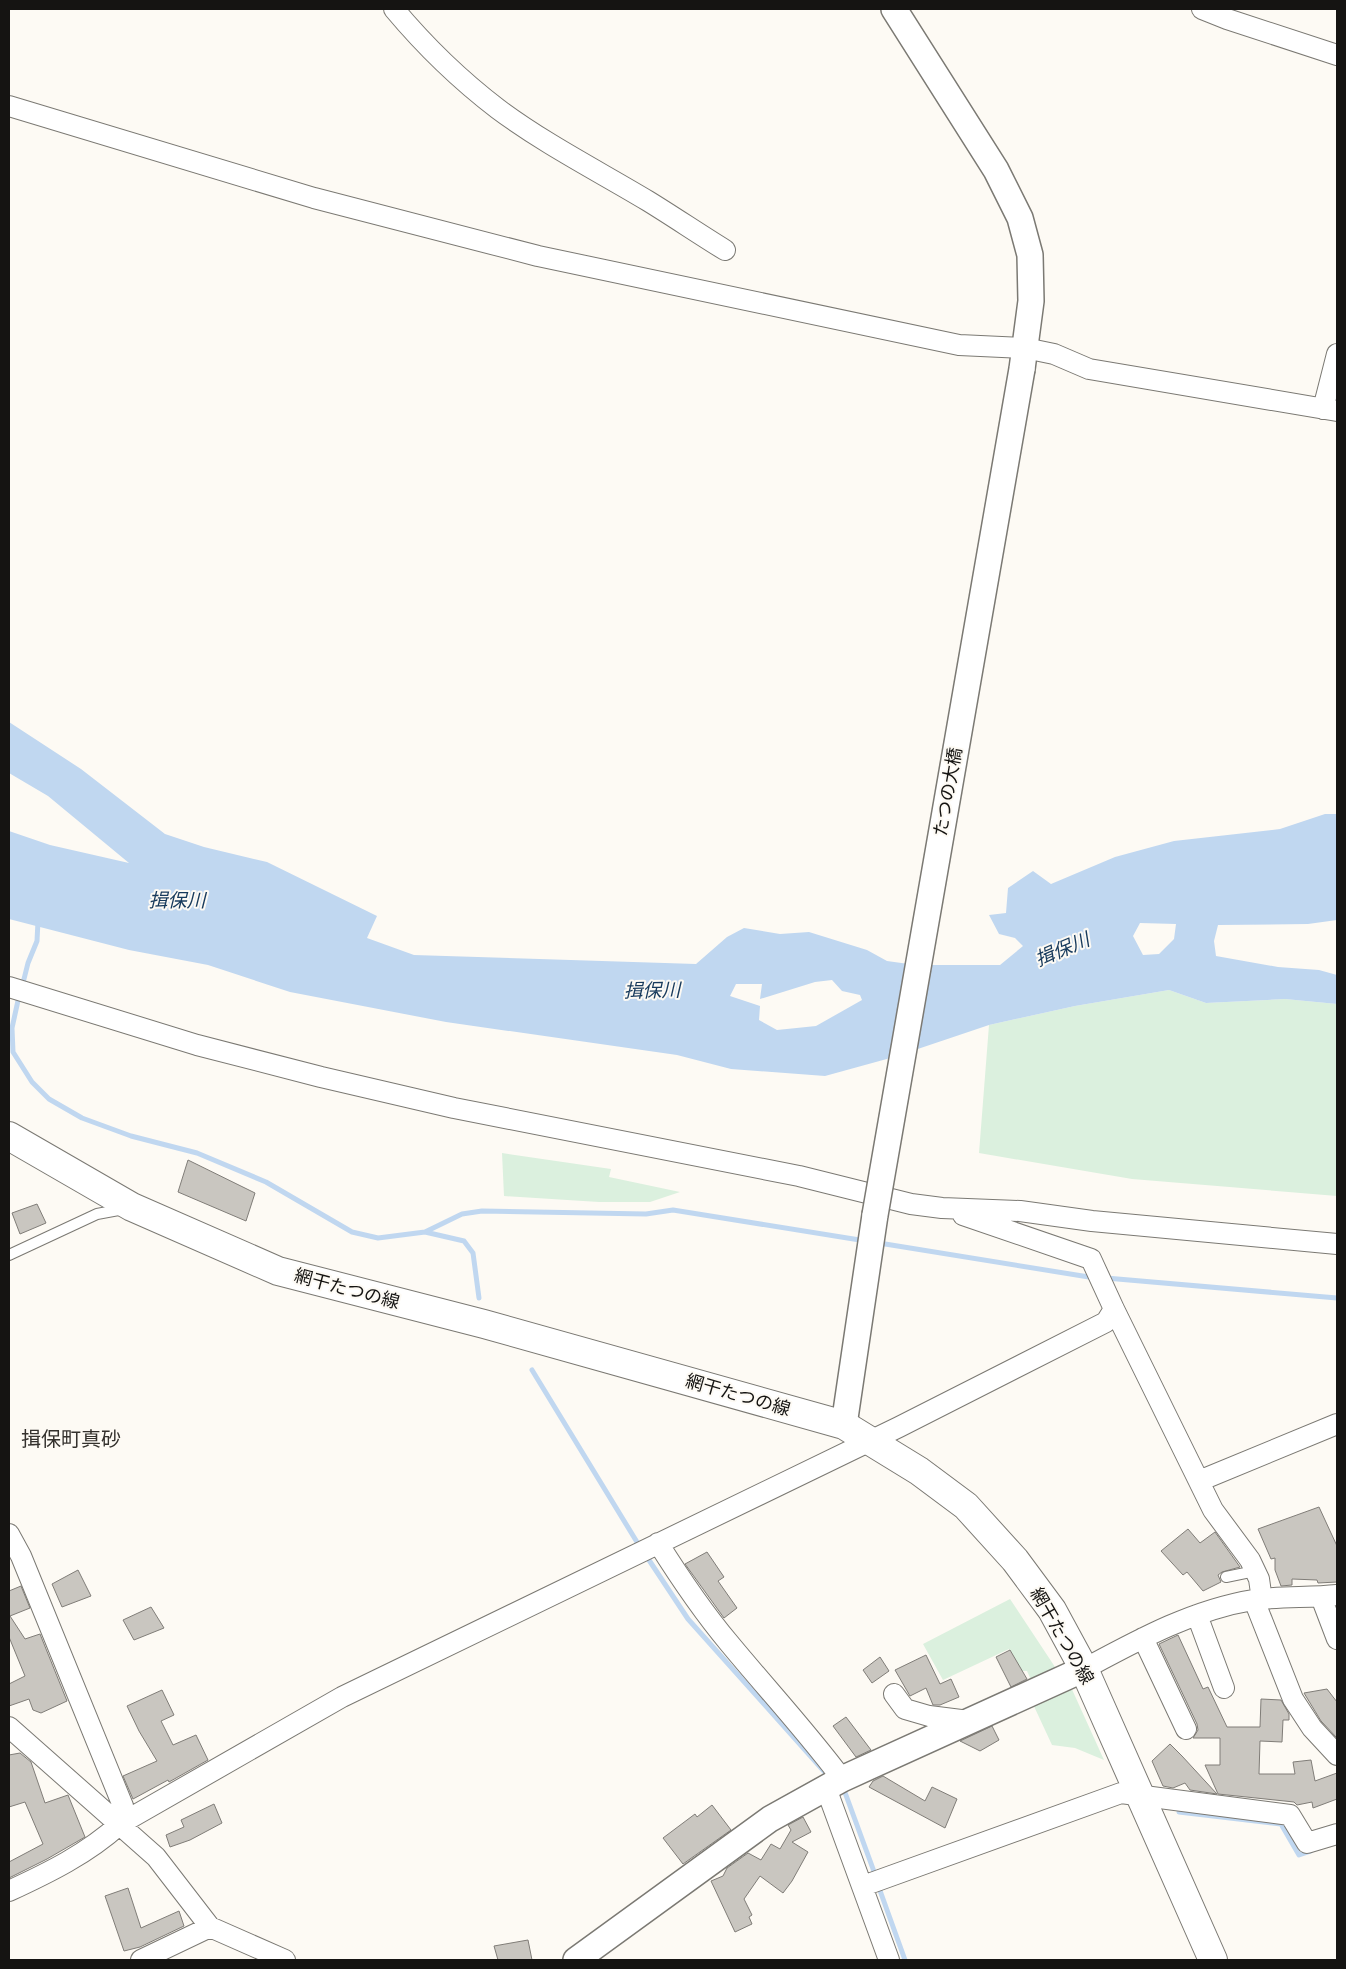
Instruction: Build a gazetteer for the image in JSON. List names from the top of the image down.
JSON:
{
  "streets": {
    "main road": ["網干たつの線"],
    "street": ["たつの大橋"]
  },
  "crossings": [
    ["たつの大橋", "網干たつの線"]
  ],
  "districts": ["揖保町真砂"],
  "water": ["揖保川"]
}
